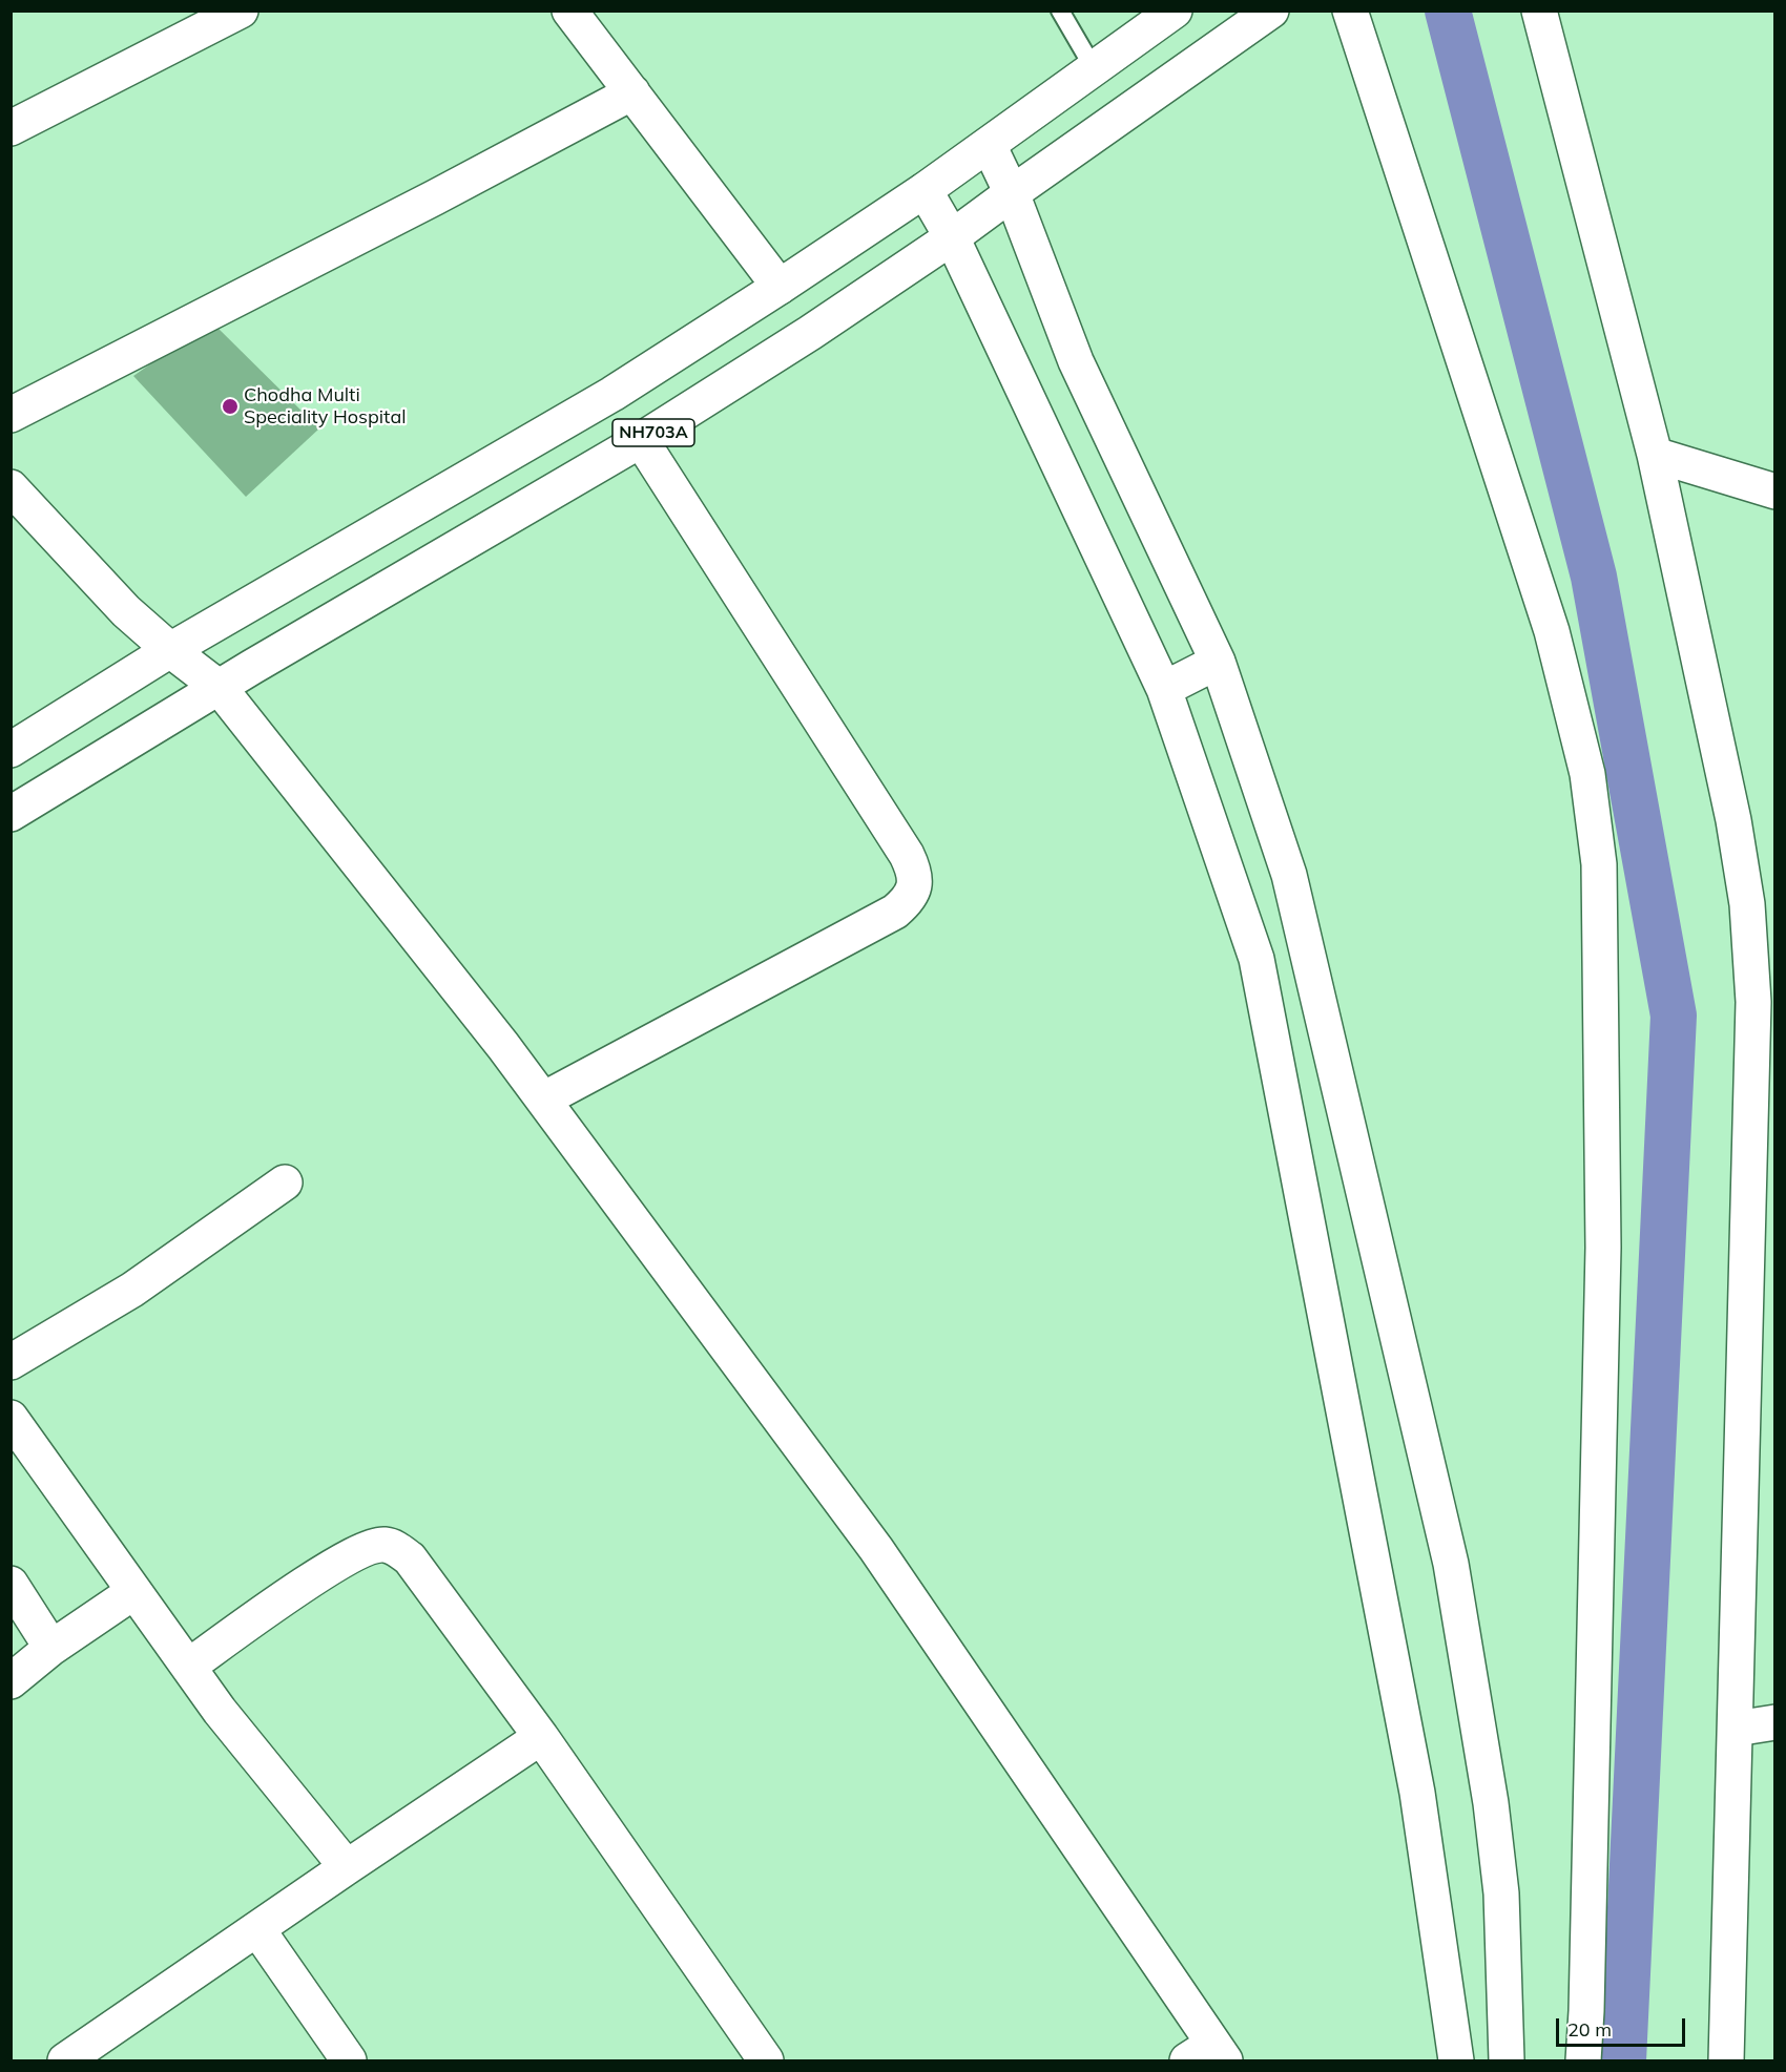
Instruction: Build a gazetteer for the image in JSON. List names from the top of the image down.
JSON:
{
  "streets": {
    "main road": ["NH703A"]
  },
  "places": ["Chodha Multi Speciality Hospital"],
  "scale_bar": "20 m"
}
